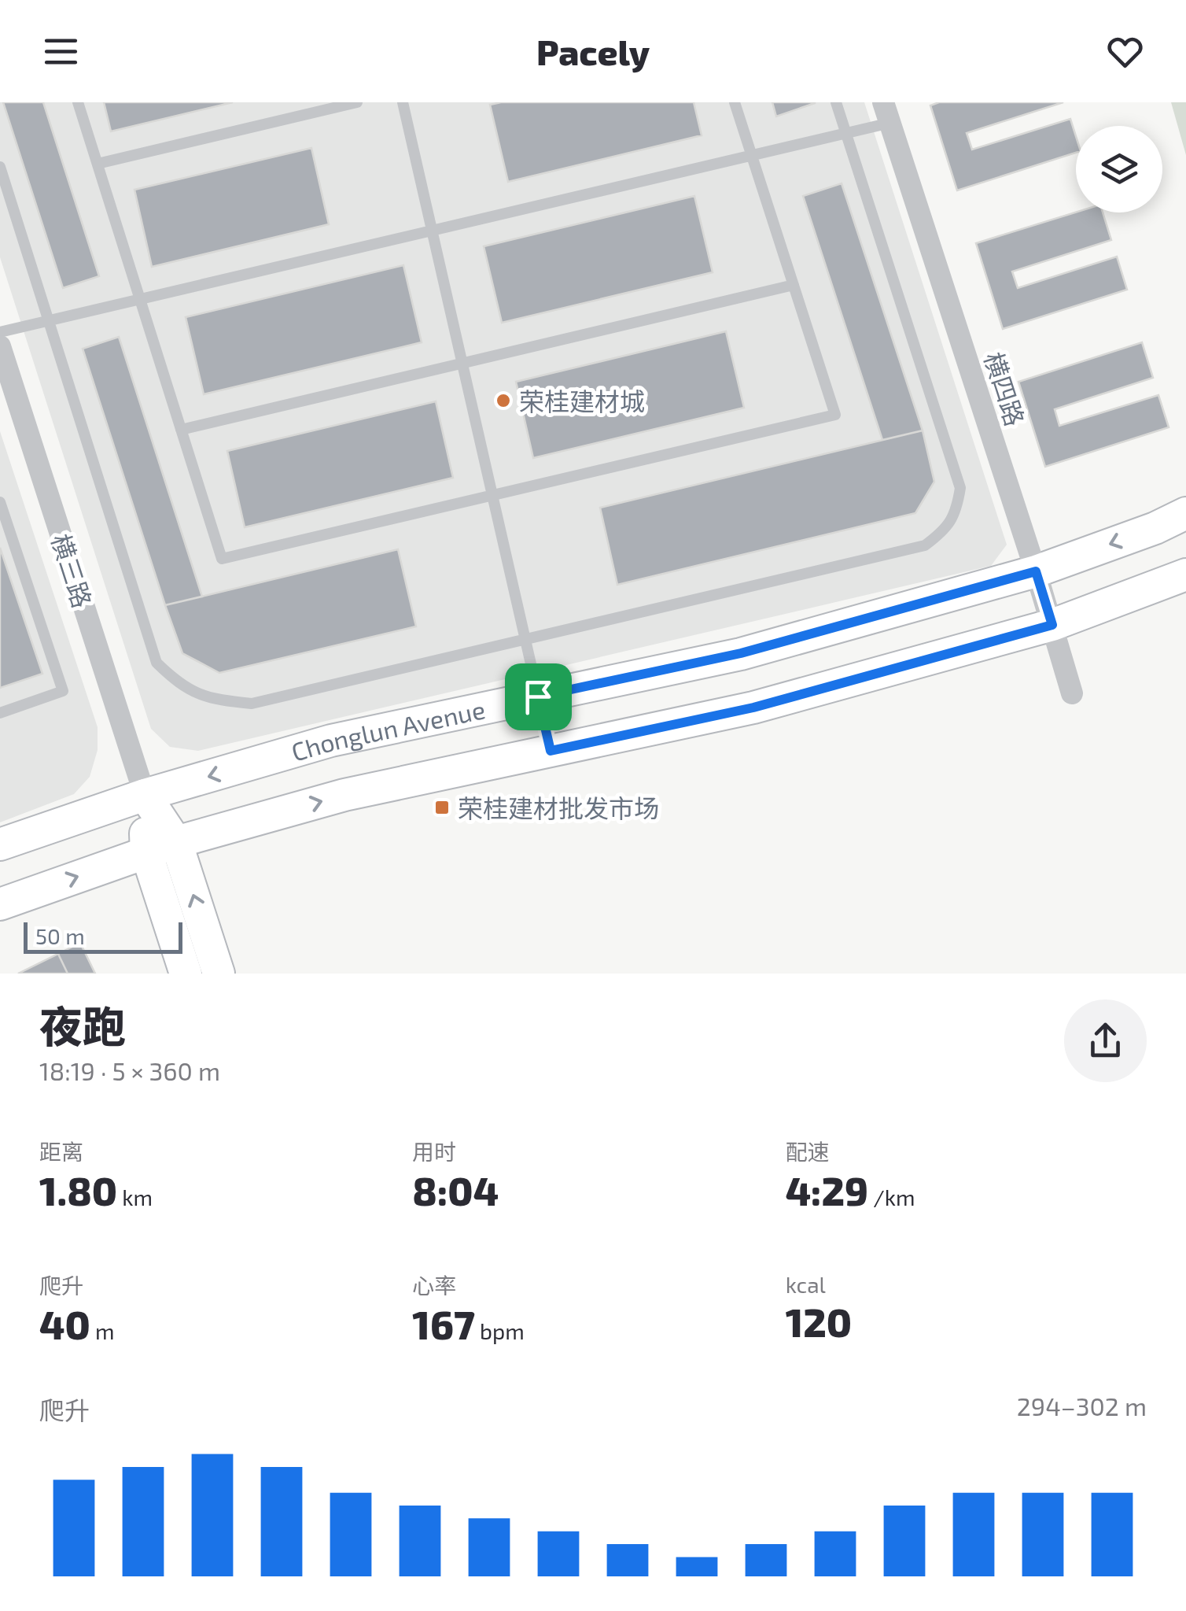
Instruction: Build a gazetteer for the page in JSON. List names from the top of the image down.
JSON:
{
  "streets": {
    "main road": ["横三路", "Chonglun Avenue"],
    "street": ["横四路"]
  },
  "crossings": [
    ["横四路", "Chonglun Avenue"],
    ["横三路", "Chonglun Avenue"]
  ],
  "places": {
    "other": ["荣桂建材城"],
    "transit": ["荣桂建材批发市场"]
  },
  "scale_bar": "50 m",
  "page": {
    "header": "Pacely",
    "scale": "50 m",
    "heading": ["夜跑", "18:19 · 5 × 360 m"],
    "stats": [
      ["距离", "1.80 km"],
      ["用时", "8:04"],
      ["配速", "4:29 /km"],
      ["爬升", "40 m"],
      ["心率", "167 bpm"],
      ["kcal", "120"]
    ],
    "chart": ["爬升", "294–302 m"]
  }
}
